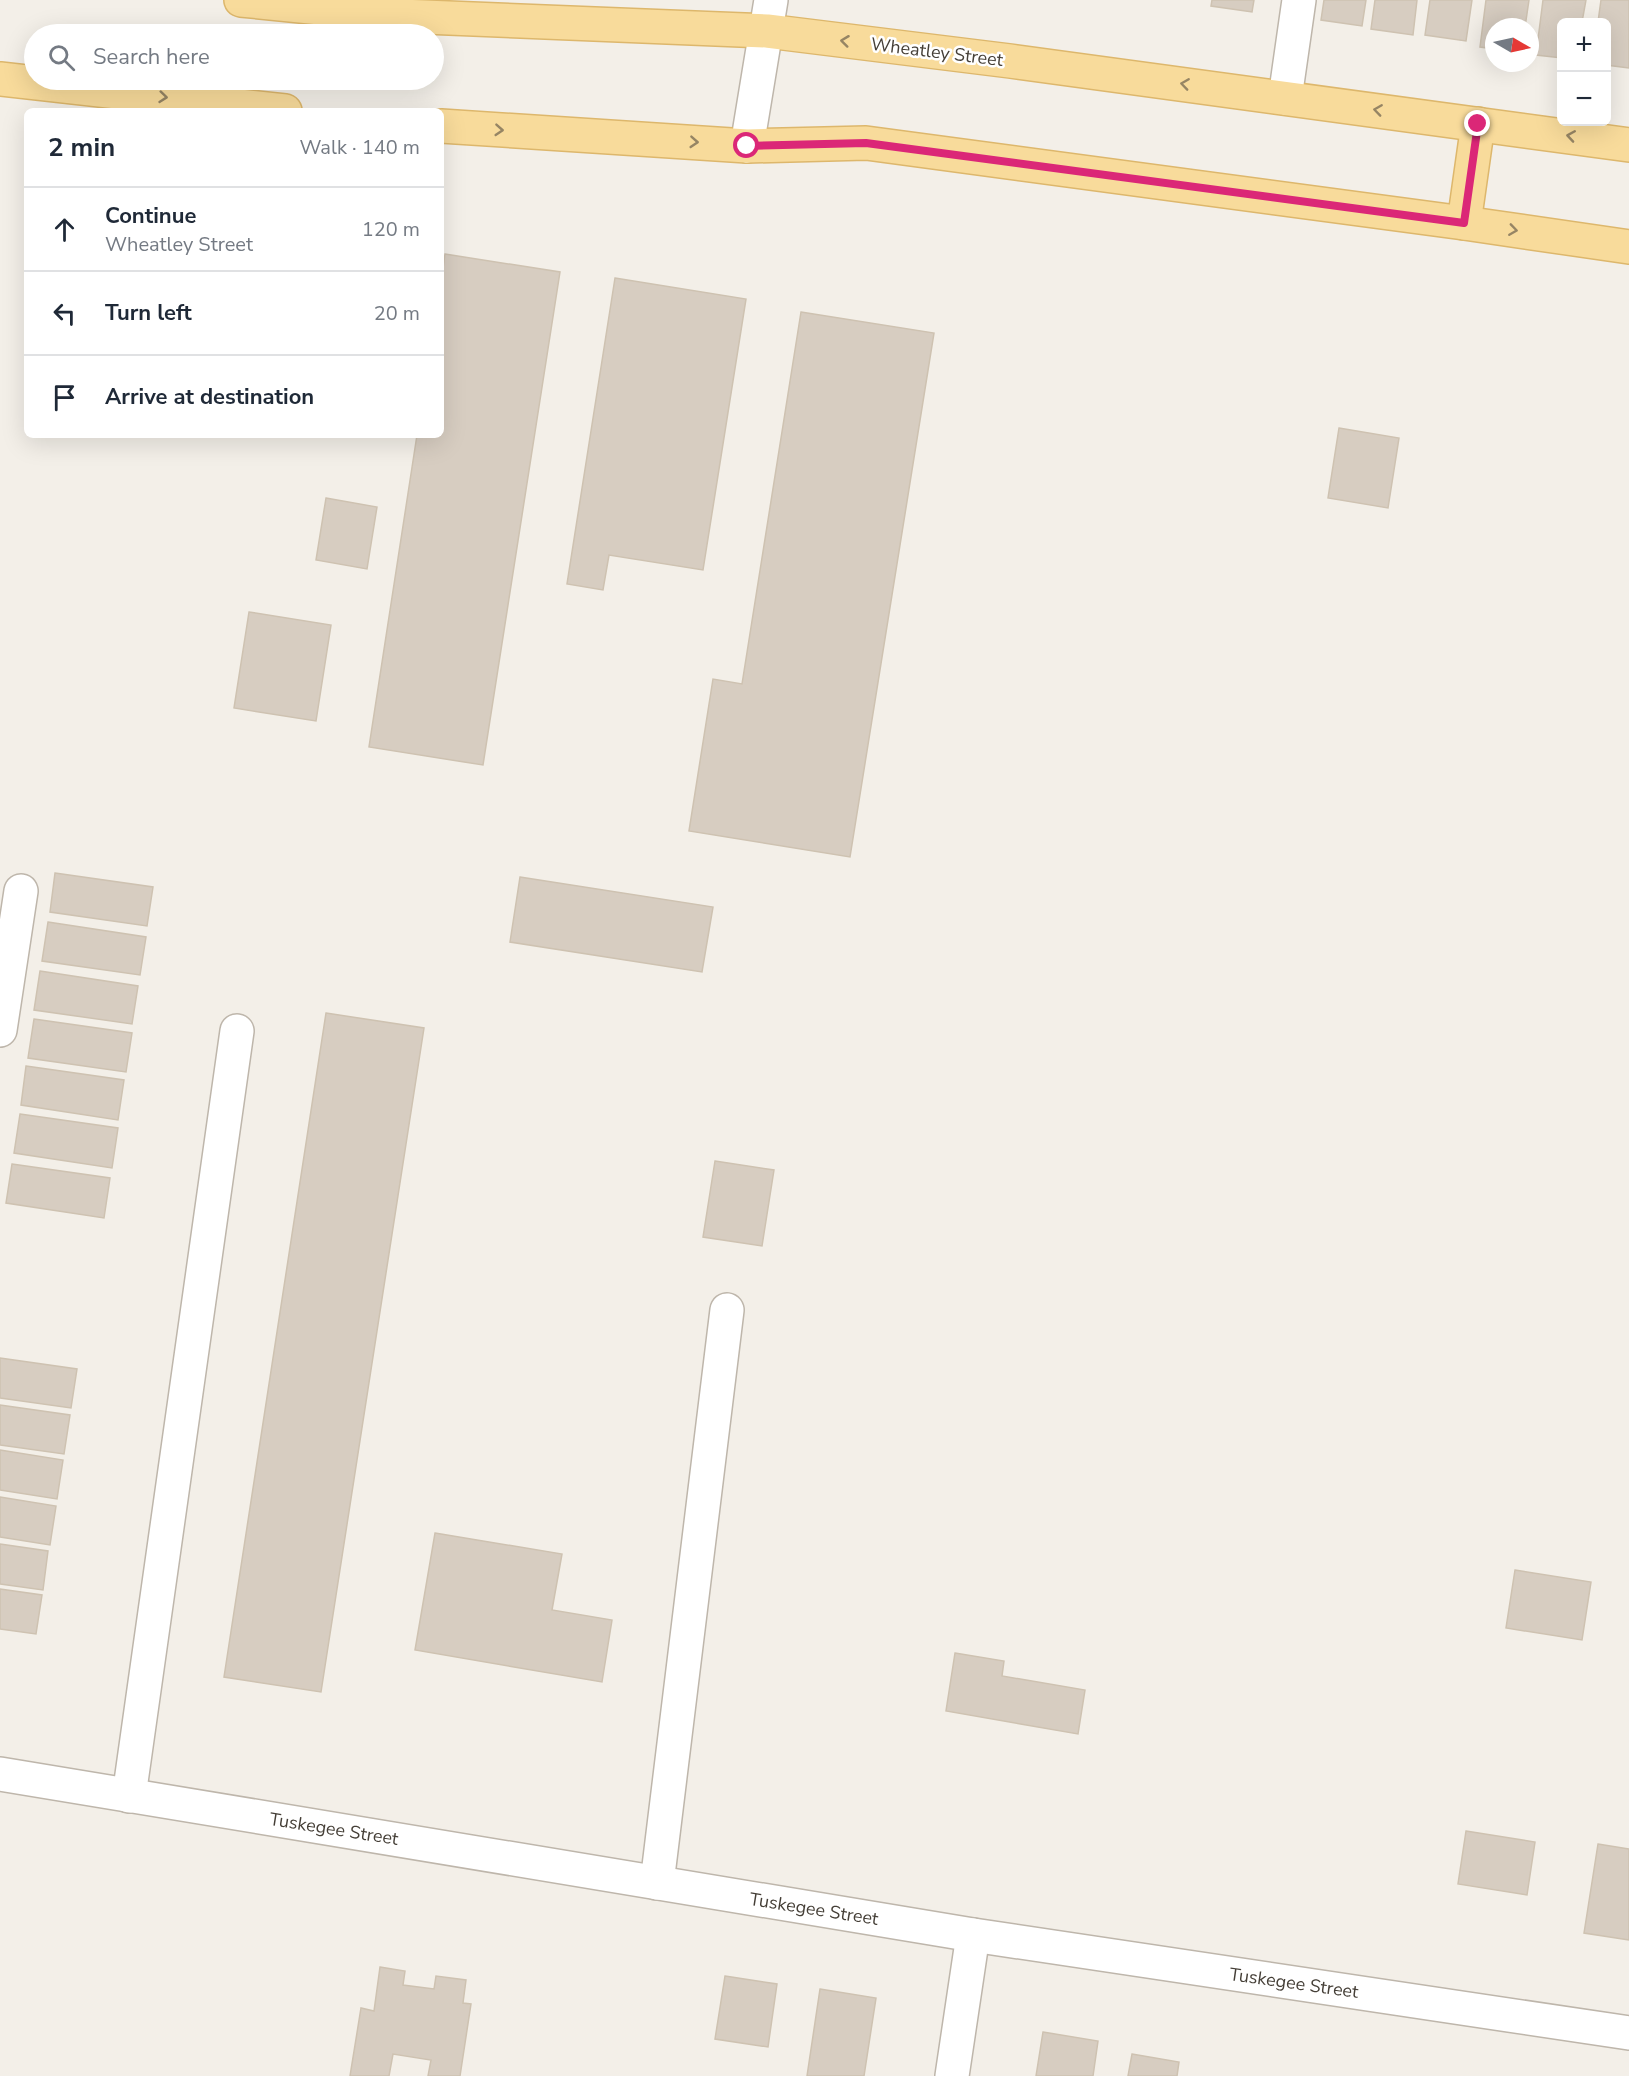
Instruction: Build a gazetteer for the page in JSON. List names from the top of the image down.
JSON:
{
  "streets": {
    "main road": ["Wheatley Street"],
    "street": ["Tuskegee Street"]
  },
  "north": "right",
  "page": {
    "map_buttons": ["+", "−"],
    "search": "Search here",
    "heading": ["2 min", "Walk · 140 m"],
    "list": [
      ["Continue", "Wheatley Street", "120 m"],
      ["Turn left", "20 m"],
      "Arrive at destination"
    ]
  }
}
